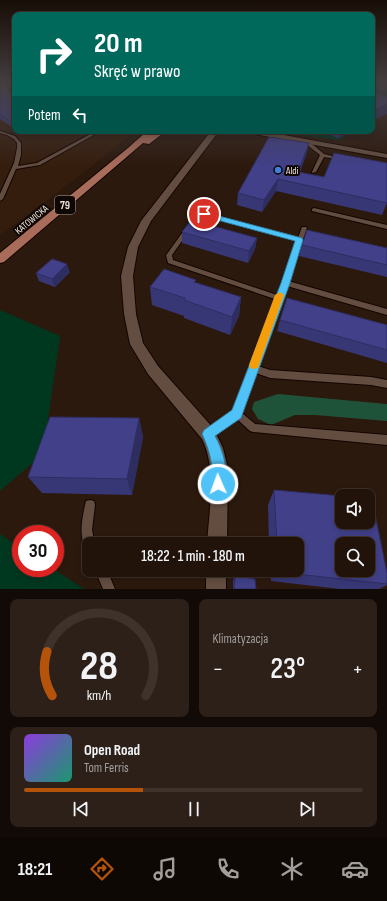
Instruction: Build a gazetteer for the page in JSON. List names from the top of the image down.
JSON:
{
  "streets": {
    "main road": ["79", "KATOWICKA"]
  },
  "places": ["Aldi"],
  "page": {
    "turn": ["20 m", "Skręć w prawo"],
    "then": "Potem",
    "limit": "30",
    "trip": "18:22 · 1 min · 180 m",
    "tile": "Klimatyzacja",
    "heat": ["−", "23°", "+"],
    "song": ["Open Road", "Tom Ferris"],
    "tabs": "18:21",
    "gauge": ["28", "km/h"]
  }
}
